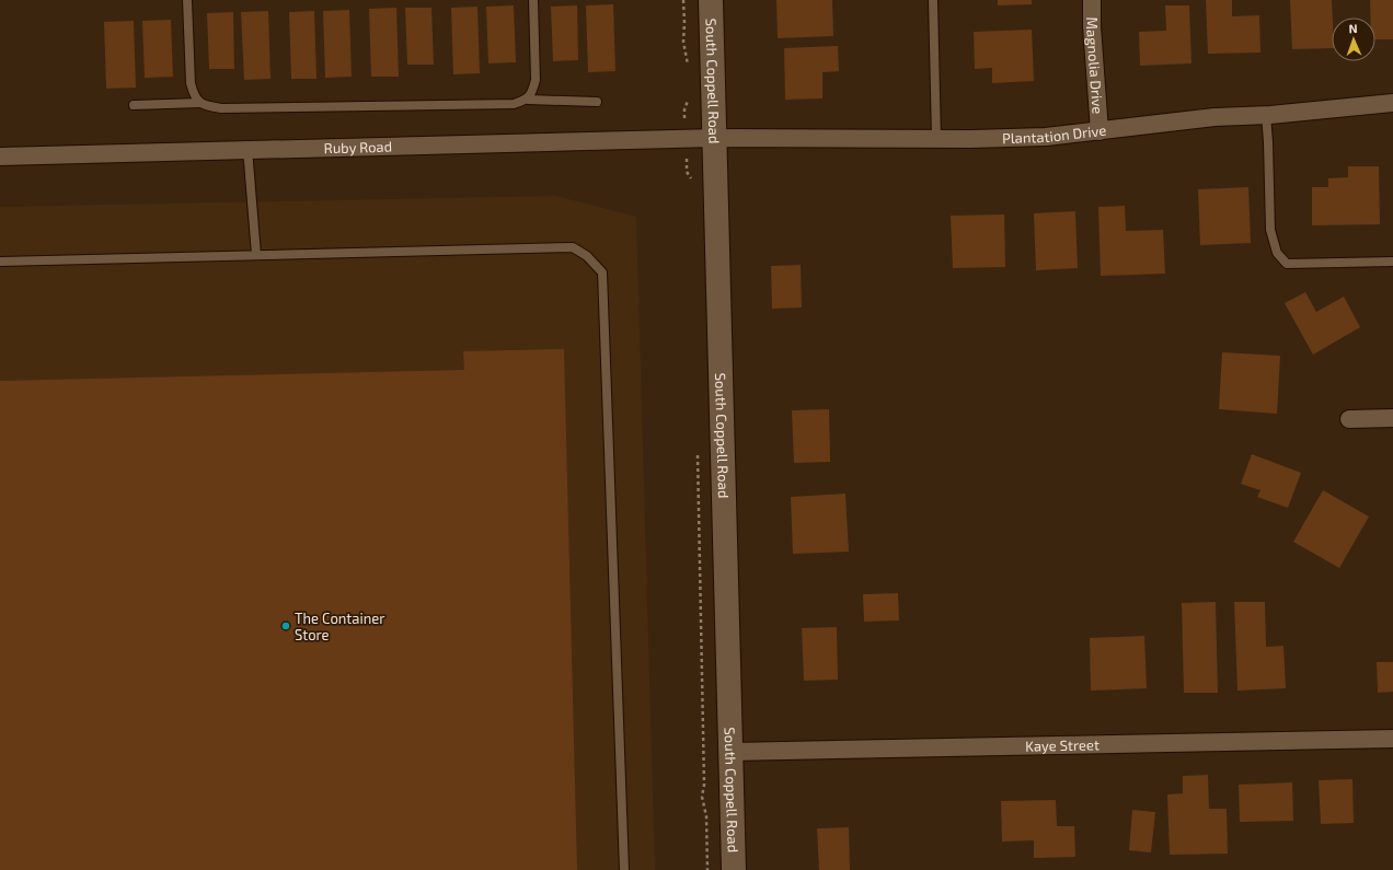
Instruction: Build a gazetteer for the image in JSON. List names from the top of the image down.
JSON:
{
  "streets": {
    "street": [
      "Magnolia Drive",
      "South Coppell Road",
      "Plantation Drive",
      "Ruby Road",
      "Kaye Street"
    ]
  },
  "crossings": [
    ["Magnolia Drive", "Plantation Drive"],
    ["South Coppell Road", "Plantation Drive"],
    ["South Coppell Road", "Ruby Road"],
    ["South Coppell Road", "Kaye Street"],
    ["Plantation Drive", "Ruby Road"]
  ],
  "places": ["The Container Store"],
  "north": "top"
}
